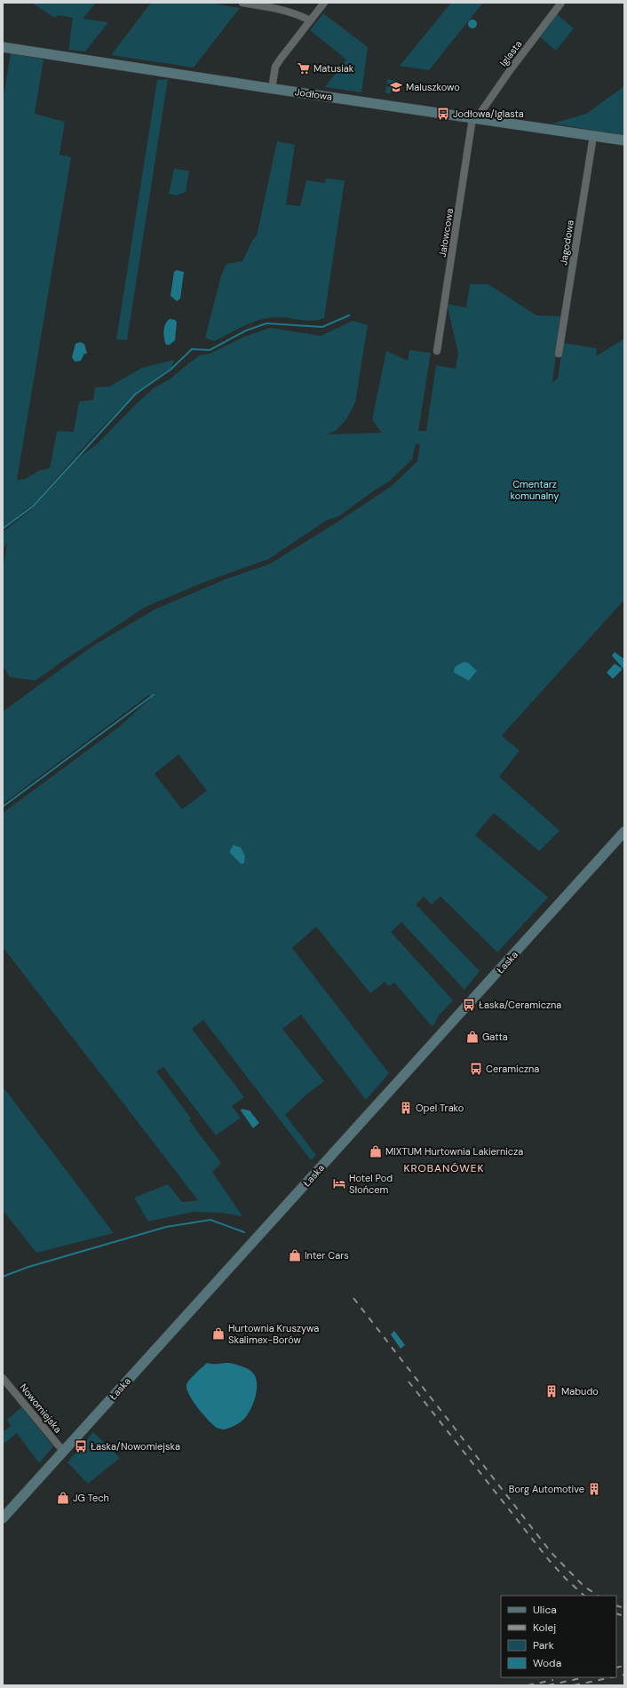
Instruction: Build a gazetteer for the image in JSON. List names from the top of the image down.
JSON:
{
  "streets": {
    "main road": ["Jodłowa", "Łaska"],
    "street": [
      "Iglasta",
      "Jałowcowa",
      "Jagodowa",
      "Nowomiejska"
    ]
  },
  "crossings": [
    ["Iglasta", "Jodłowa"],
    ["Iglasta", "Jałowcowa"],
    ["Jodłowa", "Jałowcowa"],
    ["Jodłowa", "Jagodowa"],
    ["Łaska", "Nowomiejska"]
  ],
  "districts": ["KROBANÓWEK"],
  "parks": ["Cmentarz komunalny"],
  "places": {
    "supermarket": ["Matusiak"],
    "school or university": ["Maluszkowo"],
    "bus stop": [
      "Jodłowa/Iglasta",
      "Łaska/Ceramiczna",
      "Ceramiczna",
      "Łaska/Nowomiejska"
    ],
    "shop": [
      "Gatta",
      "MIXTUM Hurtownia Lakiernicza",
      "Inter Cars",
      "Hurtownia Kruszywa Skalimex-Borów",
      "JG Tech"
    ],
    "building": ["Opel Trako", "Mabudo", "Borg Automotive"],
    "hotel": ["Hotel Pod Słońcem"]
  },
  "legend": [
    "Ulica",
    "Kolej",
    "Park",
    "Woda"
  ]
}
